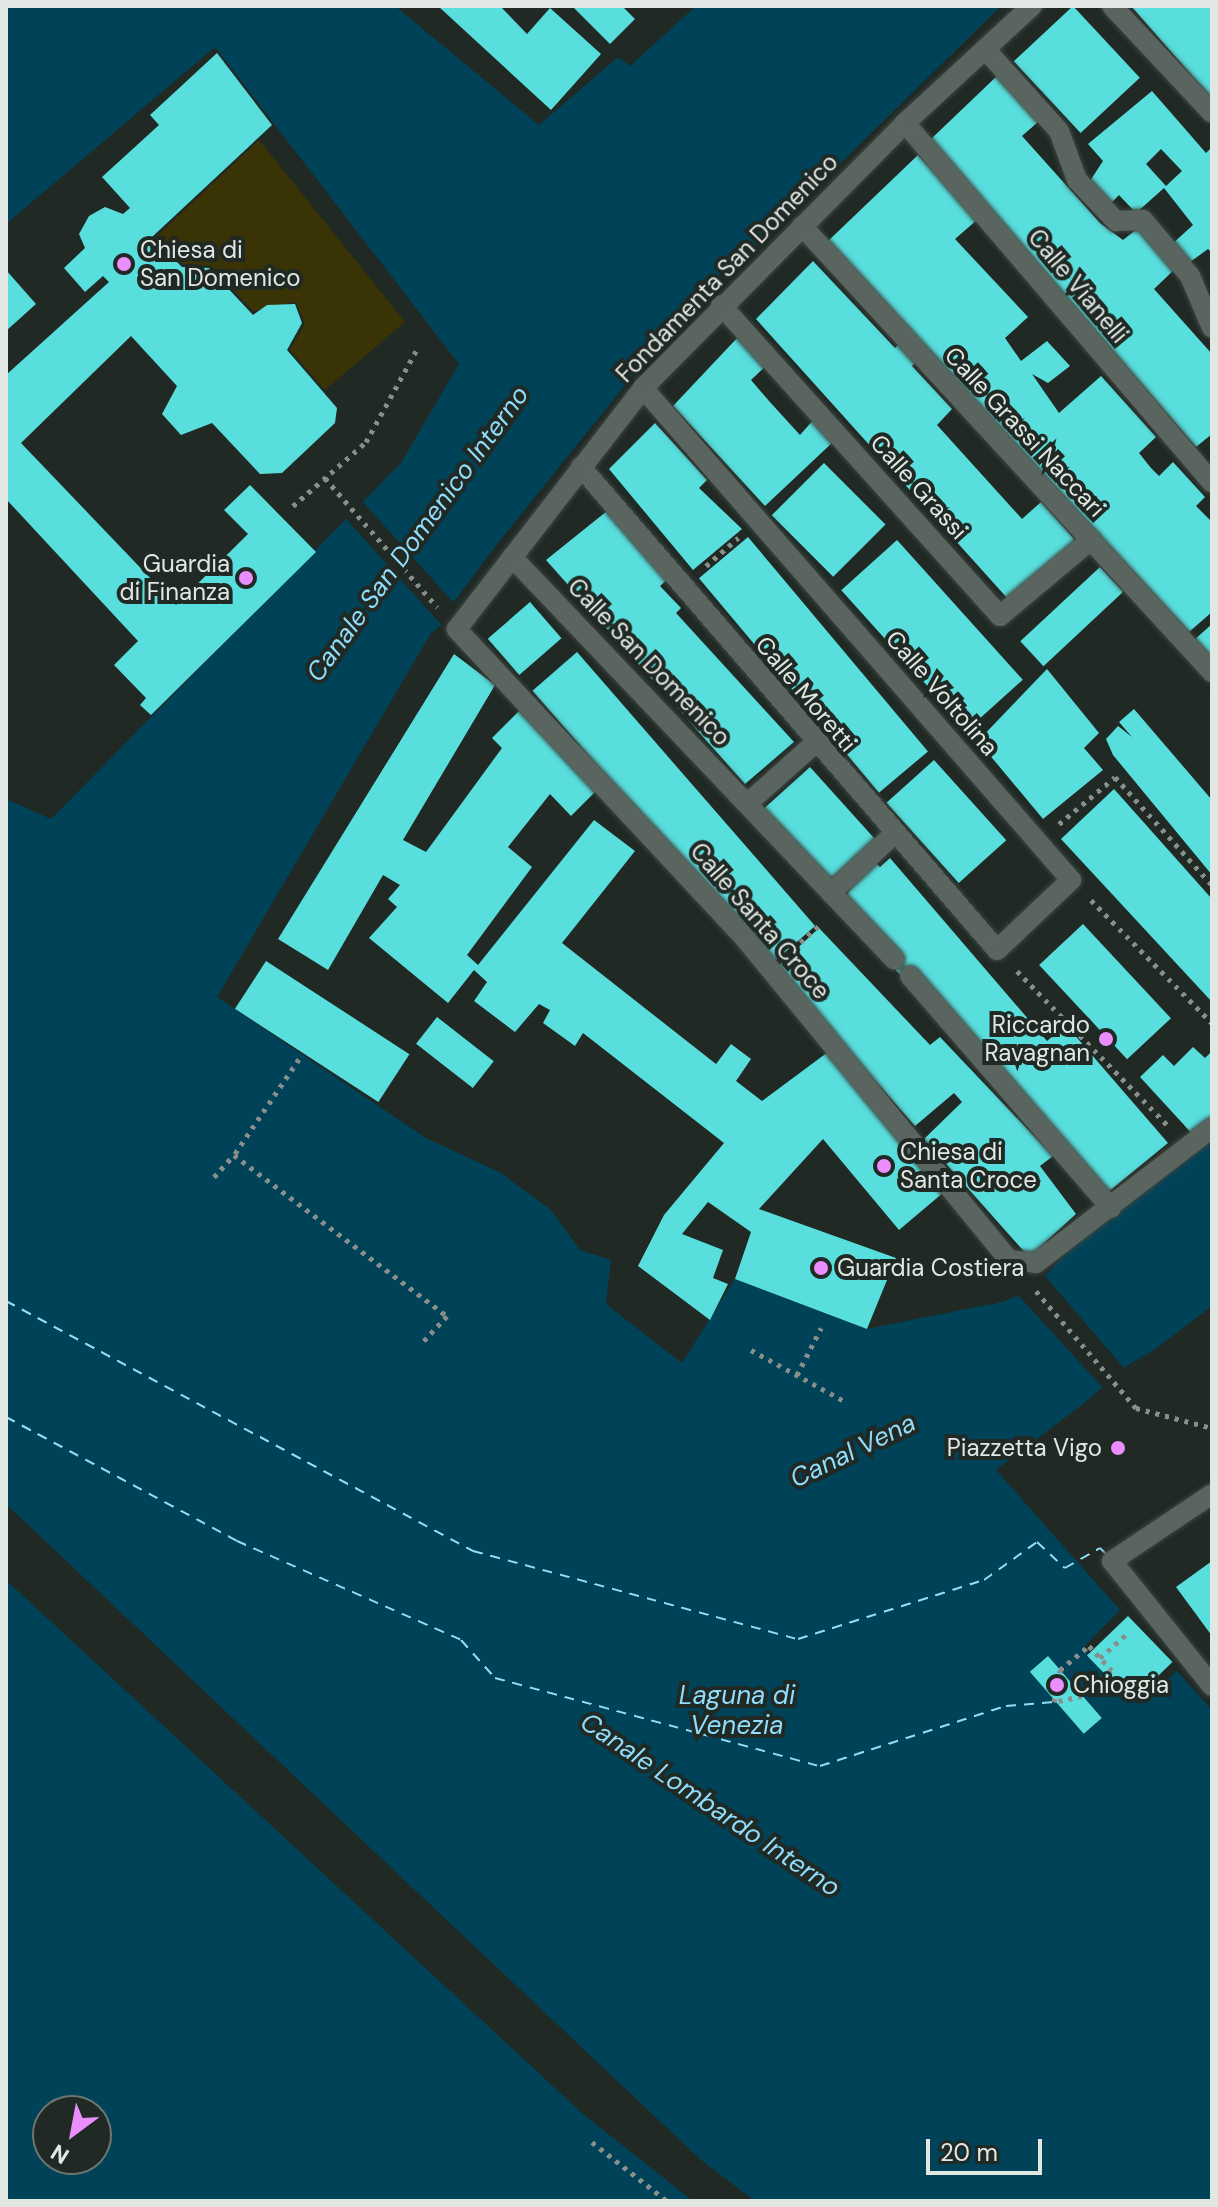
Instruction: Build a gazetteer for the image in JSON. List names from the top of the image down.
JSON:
{
  "streets": {
    "street": [
      "Fondamenta San Domenico",
      "Calle Vianelli",
      "Calle Grassi Naccari",
      "Calle Grassi",
      "Calle San Domenico",
      "Calle Voltolina",
      "Calle Moretti",
      "Calle Santa Croce"
    ]
  },
  "crossings": [
    ["Fondamenta San Domenico", "Calle Vianelli"],
    ["Fondamenta San Domenico", "Calle Grassi Naccari"],
    ["Fondamenta San Domenico", "Calle Grassi"],
    ["Fondamenta San Domenico", "Calle San Domenico"],
    ["Fondamenta San Domenico", "Calle Voltolina"],
    ["Fondamenta San Domenico", "Calle Moretti"],
    ["Fondamenta San Domenico", "Calle Santa Croce"],
    ["Calle Grassi Naccari", "Calle Grassi"]
  ],
  "water": [
    "Canale San Domenico Interno",
    "Canal Vena",
    "Laguna di Venezia",
    "Canale Lombardo Interno"
  ],
  "places": [
    "Chiesa di San Domenico",
    "Guardia di Finanza",
    "Riccardo Ravagnan",
    "Chiesa di Santa Croce",
    "Guardia Costiera",
    "Piazzetta Vigo",
    "Chioggia"
  ],
  "scale_bar": "20 m",
  "north": "bottom left"
}
